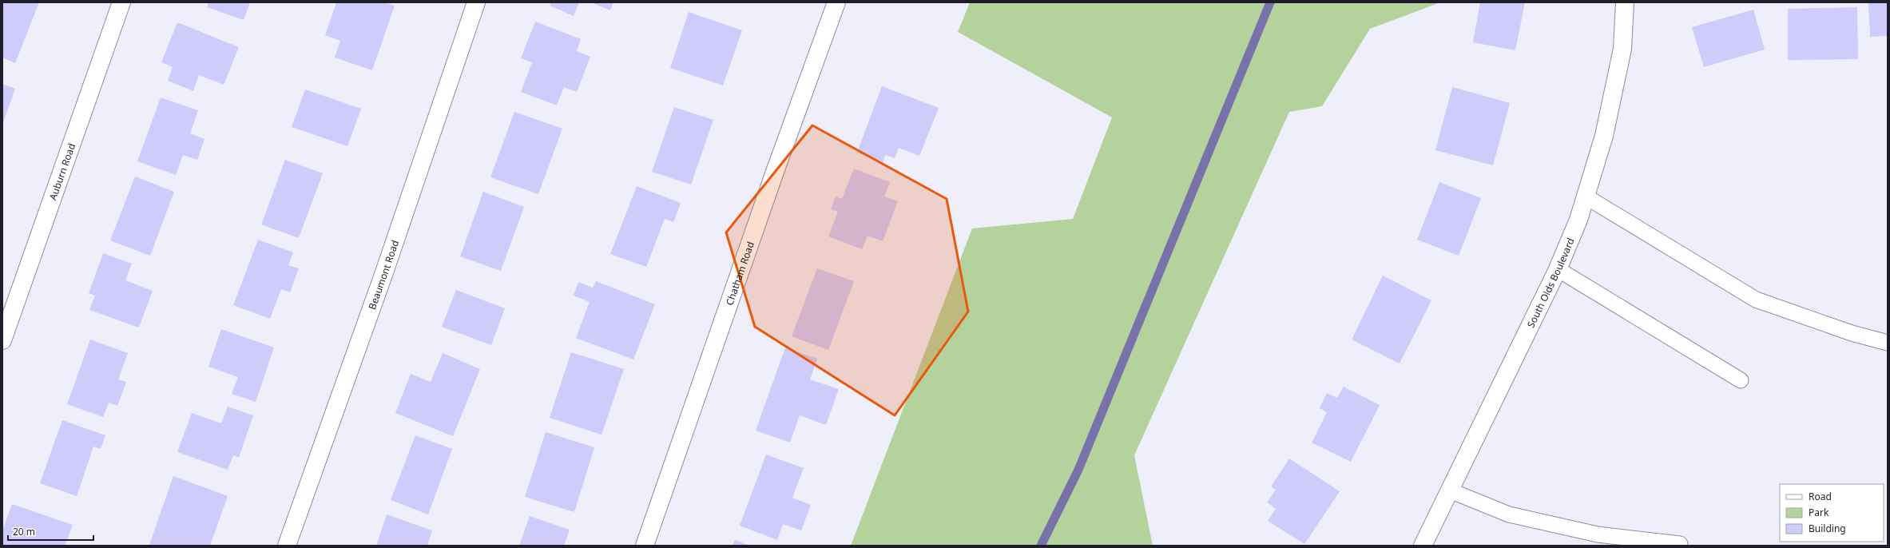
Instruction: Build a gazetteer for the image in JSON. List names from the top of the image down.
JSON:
{
  "streets": {
    "street": [
      "Auburn Road",
      "Chatham Road",
      "Beaumont Road",
      "South Olds Boulevard"
    ]
  },
  "legend": ["Road", "Park", "Building"],
  "scale_bar": "20 m"
}
